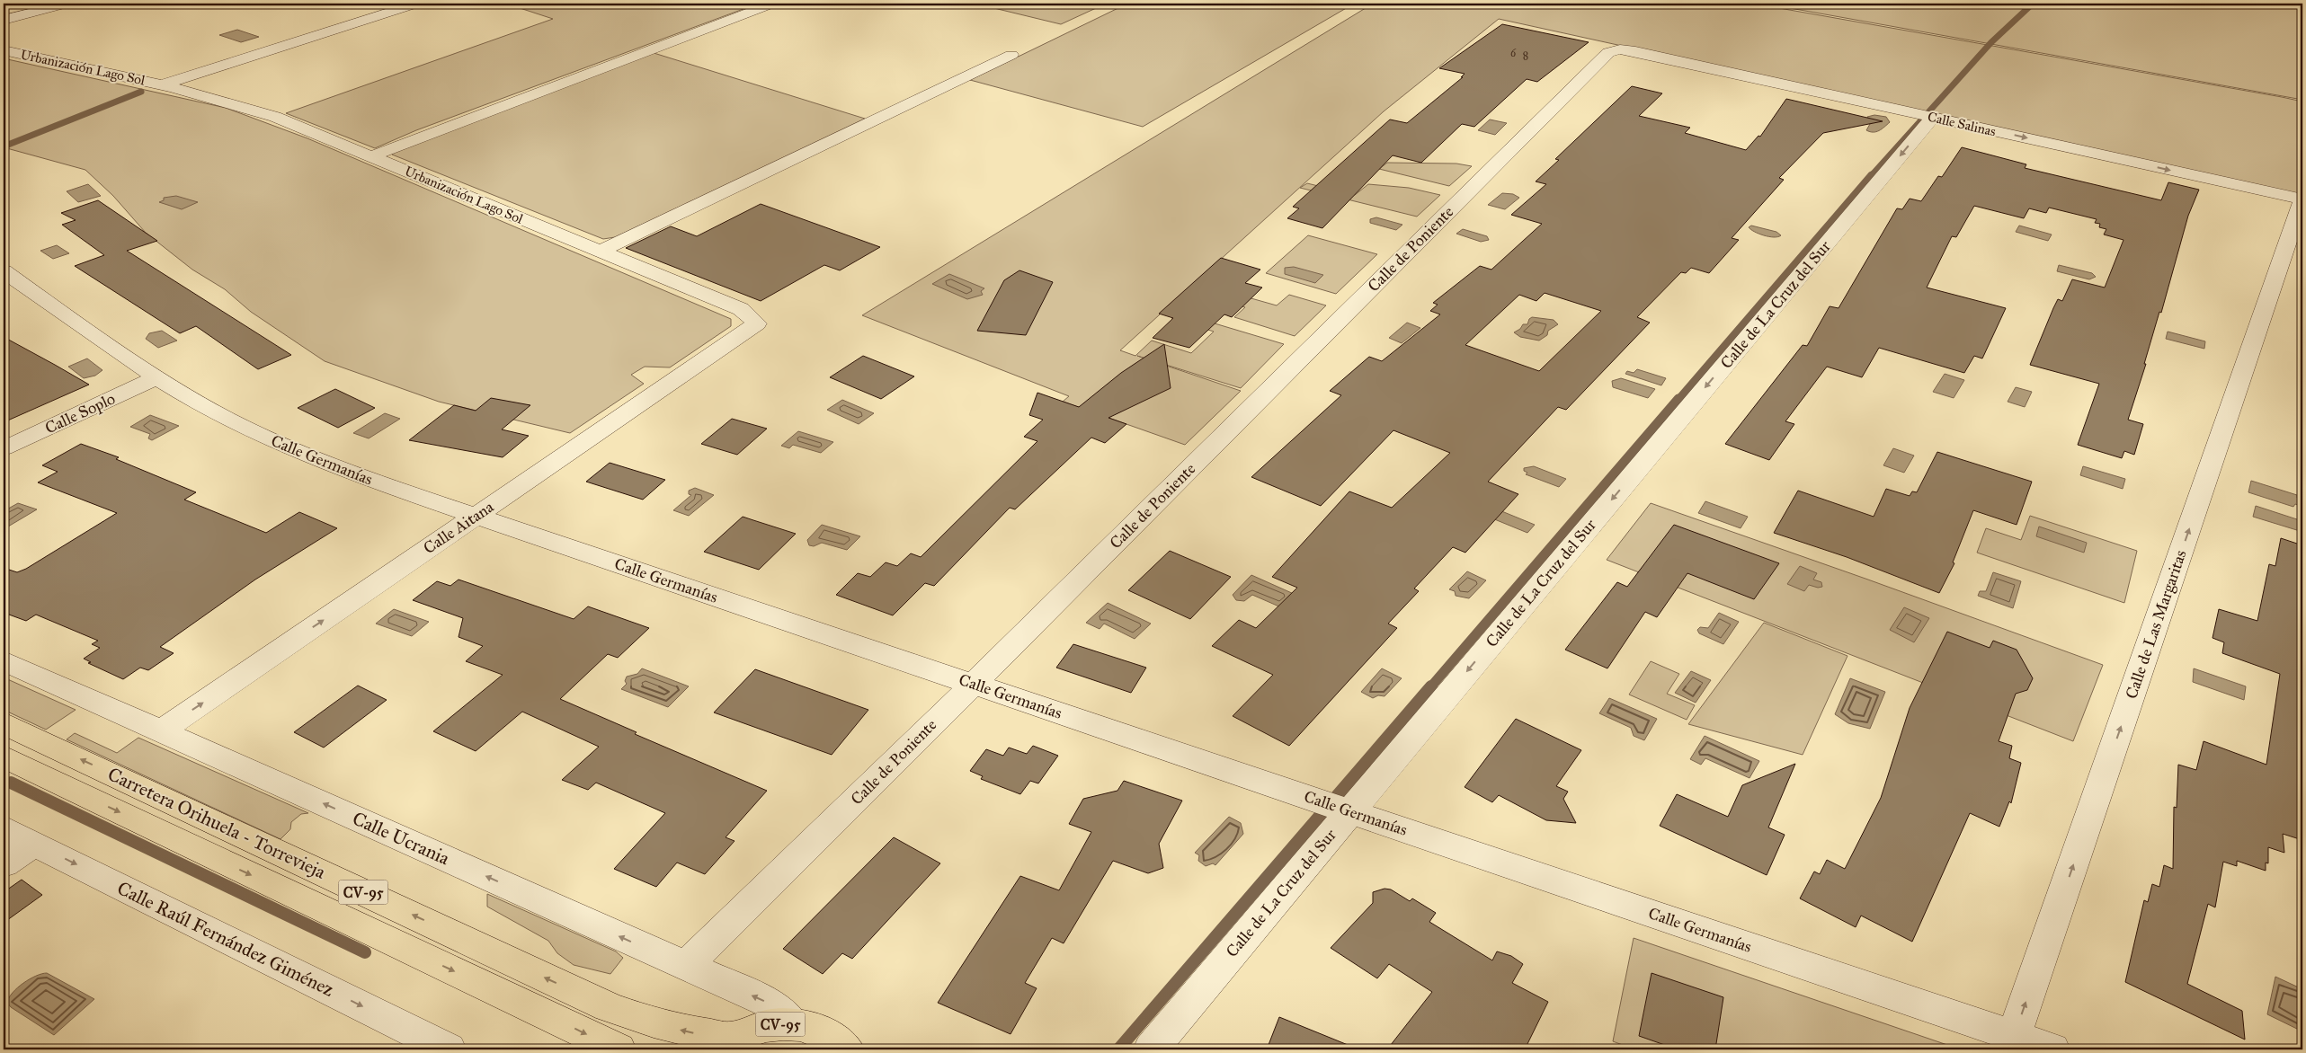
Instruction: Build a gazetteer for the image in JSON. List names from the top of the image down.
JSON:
{
  "streets": {
    "main road": ["Carretera Orihuela - Torrevieja", "CV-95"],
    "street": [
      "Urbanización Lago Sol",
      "Calle Salinas",
      "Calle de Poniente",
      "Calle de La Cruz del Sur",
      "Calle Soplo",
      "Calle Germanías",
      "Calle Aitana",
      "Calle de Las Margaritas",
      "Calle Ucrania",
      "Calle Raúl Fernández Giménez"
    ]
  },
  "crossings": [
    ["Urbanización Lago Sol", "Calle Aitana"],
    ["Calle Salinas", "Calle de Poniente"],
    ["Calle Salinas", "Calle de La Cruz del Sur"],
    ["Calle Salinas", "Calle de Las Margaritas"],
    ["Calle de Poniente", "Calle Germanías"],
    ["Calle de Poniente", "Calle Ucrania"],
    ["Calle de La Cruz del Sur", "Calle Germanías"],
    ["Calle Soplo", "Calle Germanías"],
    ["Calle Germanías", "Calle Aitana"],
    ["Calle Germanías", "Calle de Las Margaritas"],
    ["Calle Aitana", "Calle Ucrania"],
    ["Carretera Orihuela - Torrevieja", "CV-95"],
    ["Calle Ucrania", "CV-95"]
  ],
  "one_way": [
    "Calle Salinas",
    "Calle de La Cruz del Sur",
    "Calle Aitana",
    "Calle de Las Margaritas",
    "Calle Ucrania",
    "Calle Raúl Fernández Giménez"
  ],
  "house_numbers": ["6", "8"]
}
